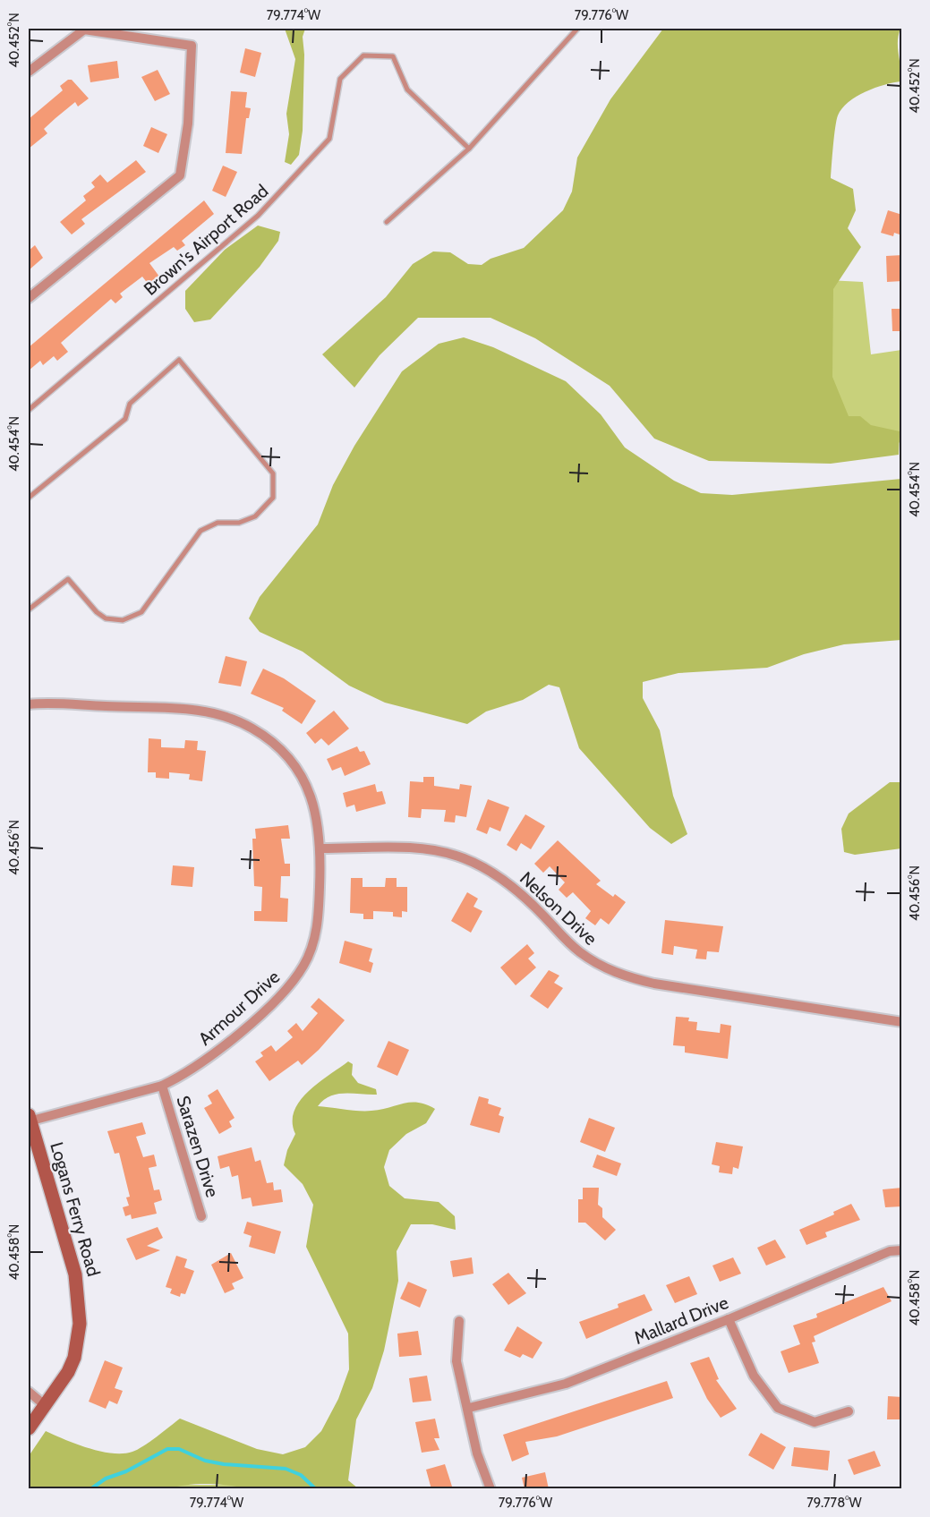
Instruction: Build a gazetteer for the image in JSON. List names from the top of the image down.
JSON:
{
  "streets": {
    "street": [
      "Nelson Drive",
      "Armour Drive",
      "Sarazen Drive",
      "Logans Ferry Road",
      "Mallard Drive"
    ],
    "lane": ["Brown's Airport Road"]
  },
  "crossings": [
    ["Nelson Drive", "Armour Drive"],
    ["Armour Drive", "Sarazen Drive"],
    ["Armour Drive", "Logans Ferry Road"]
  ],
  "coordinates": [
    "79.774°W",
    "79.776°W",
    "40.452°N",
    "40.454°N",
    "40.456°N",
    "40.458°N",
    "79.778°W"
  ]
}
